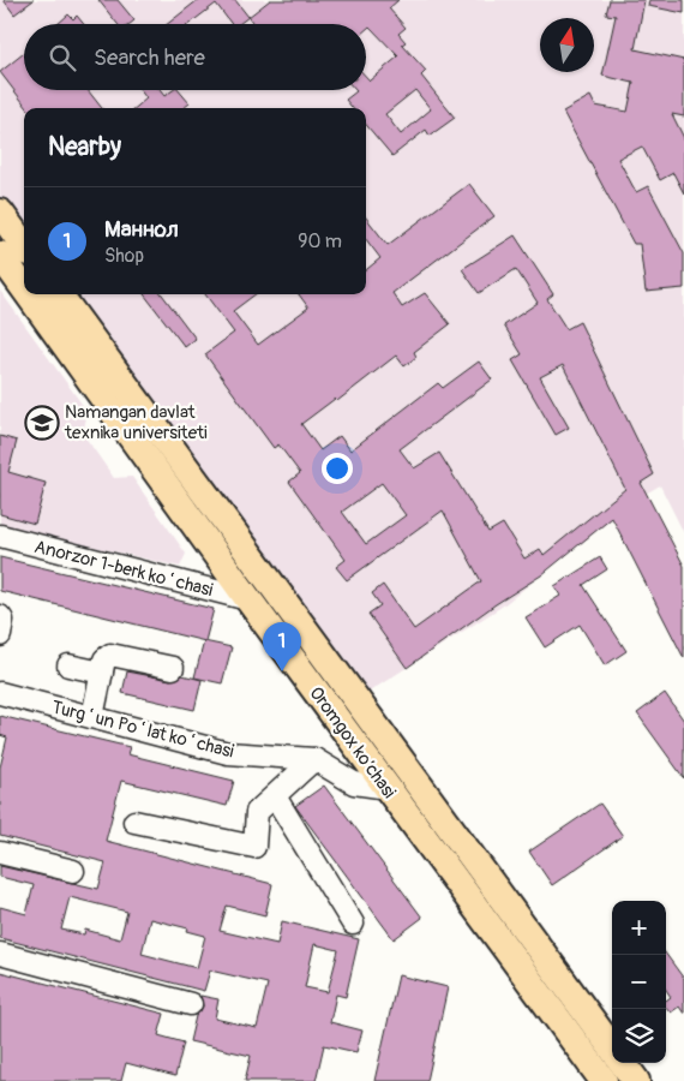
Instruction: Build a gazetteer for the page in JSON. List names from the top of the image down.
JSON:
{
  "streets": {
    "main road": ["Oromgox ko‘chasi"],
    "street": ["Anorzor 1-berk koʻchasi", "Turgʻun Poʻlat koʻchasi"]
  },
  "crossings": [
    ["Anorzor 1-berk koʻchasi", "Oromgox ko‘chasi"],
    ["Turgʻun Poʻlat koʻchasi", "Oromgox ko‘chasi"]
  ],
  "places": {
    "school or university": ["Namangan davlat texnika universiteti"]
  },
  "north": "top",
  "page": {
    "search": "Search here",
    "heading": "Nearby",
    "list": [
      {
        "mark": "1",
        "name": "Маннол",
        "note": "Shop",
        "value": "90 m"
      }
    ],
    "pins": "1",
    "map_buttons": ["+", "−"]
  }
}
